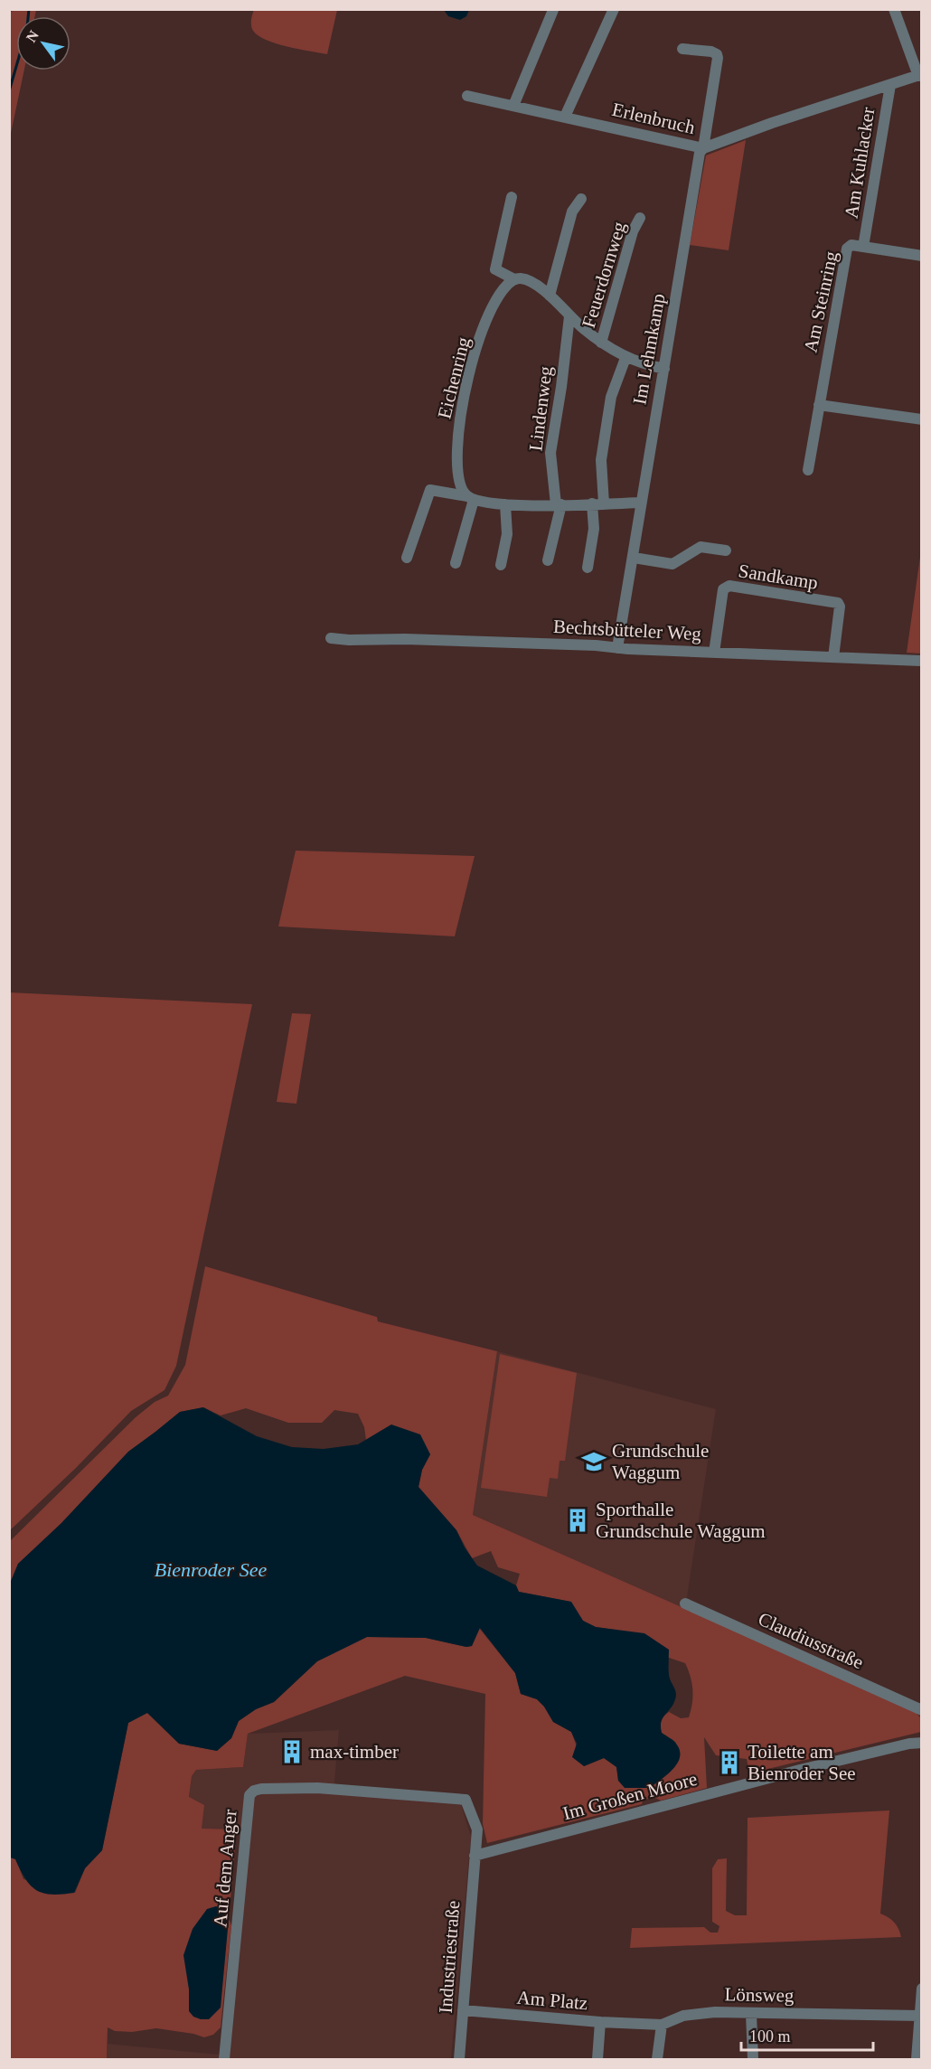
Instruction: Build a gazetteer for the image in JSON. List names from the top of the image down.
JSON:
{
  "streets": {
    "street": [
      "Erlenbruch",
      "Am Kuhlacker",
      "Feuerdornweg",
      "Am Steinring",
      "Im Lehmkamp",
      "Eichenring",
      "Lindenweg",
      "Sandkamp",
      "Bechtsbütteler Weg",
      "Claudiusstraße",
      "Im Großen Moore",
      "Auf dem Anger",
      "Industriestraße",
      "Lönsweg",
      "Am Platz"
    ]
  },
  "crossings": [
    ["Erlenbruch", "Am Kuhlacker"],
    ["Erlenbruch", "Im Lehmkamp"],
    ["Am Kuhlacker", "Am Steinring"],
    ["Im Lehmkamp", "Bechtsbütteler Weg"],
    ["Sandkamp", "Bechtsbütteler Weg"],
    ["Im Großen Moore", "Auf dem Anger"],
    ["Im Großen Moore", "Industriestraße"],
    ["Auf dem Anger", "Industriestraße"],
    ["Industriestraße", "Am Platz"],
    ["Lönsweg", "Am Platz"]
  ],
  "water": ["Bienroder See"],
  "places": {
    "school or university": ["Grundschule Waggum"],
    "building": ["Sporthalle Grundschule Waggum", "max-timber", "Toilette am Bienroder See"]
  },
  "scale_bar": "100 m",
  "north": "top left"
}
